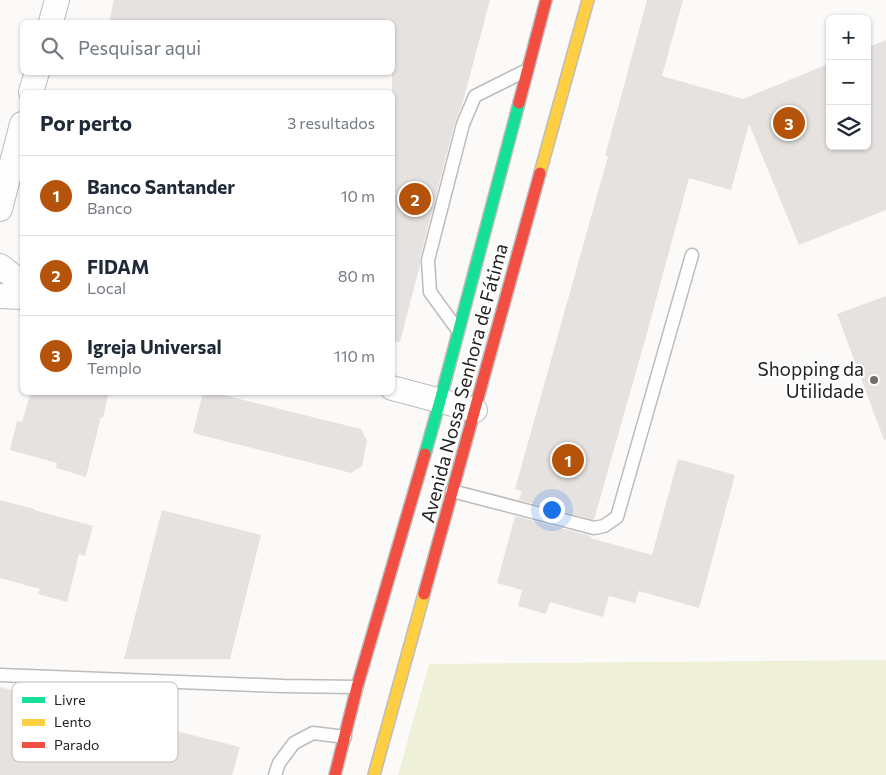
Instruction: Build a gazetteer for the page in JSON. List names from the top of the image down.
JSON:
{
  "streets": {
    "main road": ["Avenida Nossa Senhora de Fátima"]
  },
  "places": ["Shopping da Utilidade"],
  "legend": ["Livre", "Lento", "Parado"],
  "page": {
    "map_buttons": ["+", "−"],
    "search": "Pesquisar aqui",
    "heading": ["Por perto", "3 resultados"],
    "pins": ["3", "2", "1"],
    "list": [
      {
        "mark": "1",
        "name": "Banco Santander",
        "note": "Banco",
        "value": "10 m"
      },
      {
        "mark": "2",
        "name": "FIDAM",
        "note": "Local",
        "value": "80 m"
      },
      {
        "mark": "3",
        "name": "Igreja Universal",
        "note": "Templo",
        "value": "110 m"
      }
    ]
  }
}
